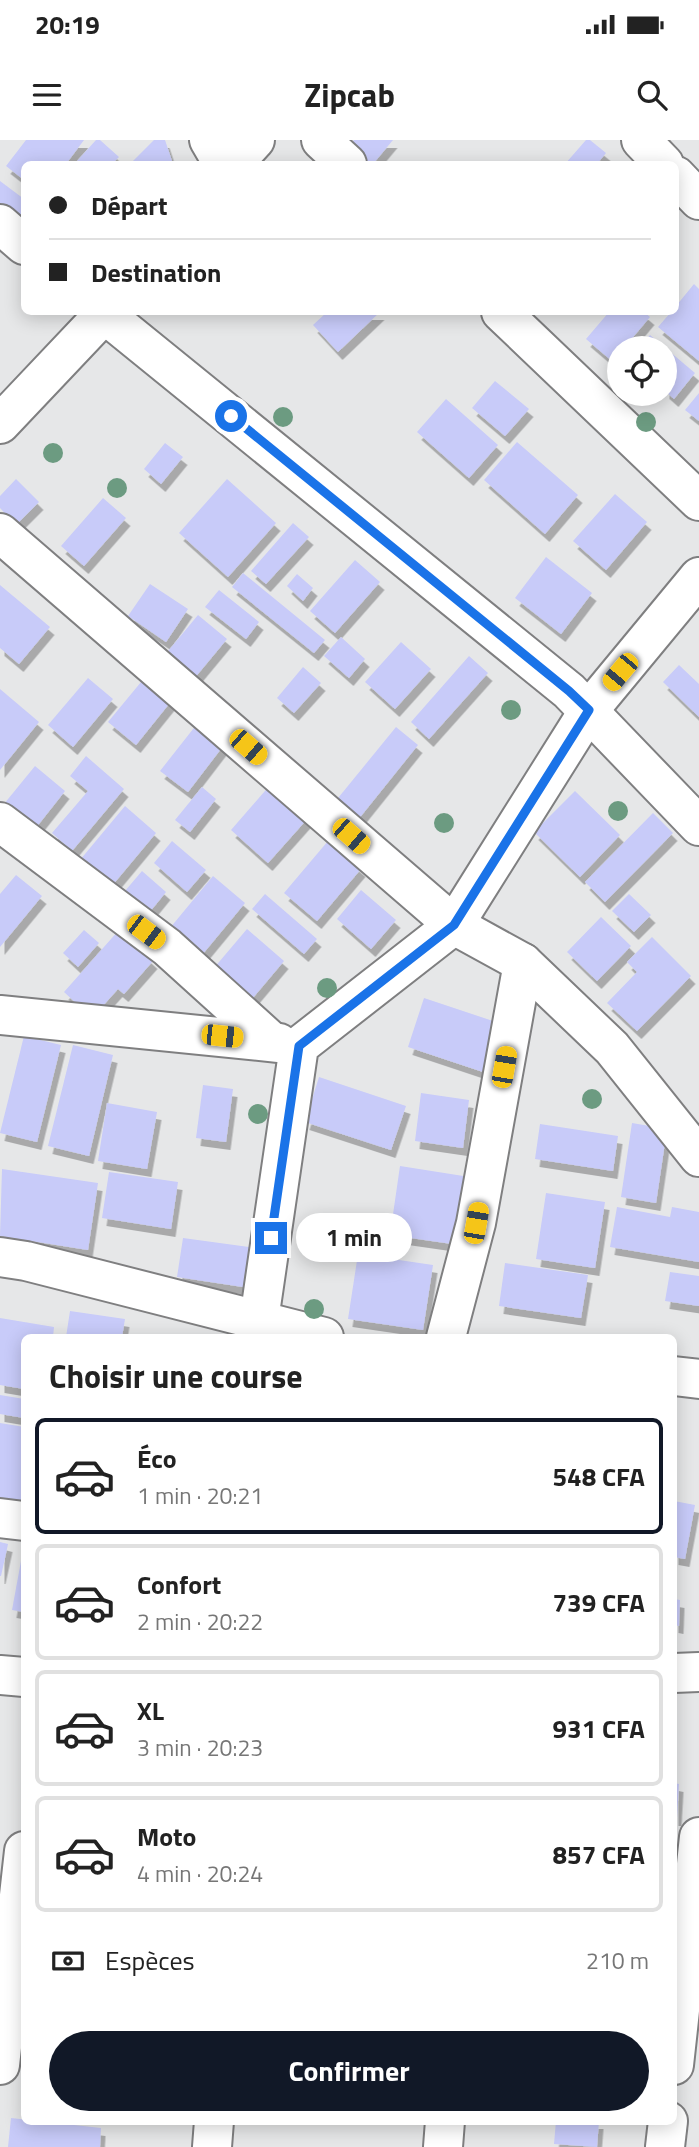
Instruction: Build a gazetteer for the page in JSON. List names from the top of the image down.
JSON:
{
  "page": {
    "status": "20:19",
    "header": "Zipcab",
    "banner": ["Départ", "Destination"],
    "bubble": "1 min",
    "heading": "Choisir une course",
    "list": [
      {
        "name": "Éco",
        "note": "1 min · 20:21",
        "value": "548 CFA"
      },
      {
        "name": "Confort",
        "note": "2 min · 20:22",
        "value": "739 CFA"
      },
      {
        "name": "XL",
        "note": "3 min · 20:23",
        "value": "931 CFA"
      },
      {
        "name": "Moto",
        "note": "4 min · 20:24",
        "value": "857 CFA"
      }
    ],
    "pay": ["Espèces", "210 m"],
    "buttons": "Confirmer"
  }
}
